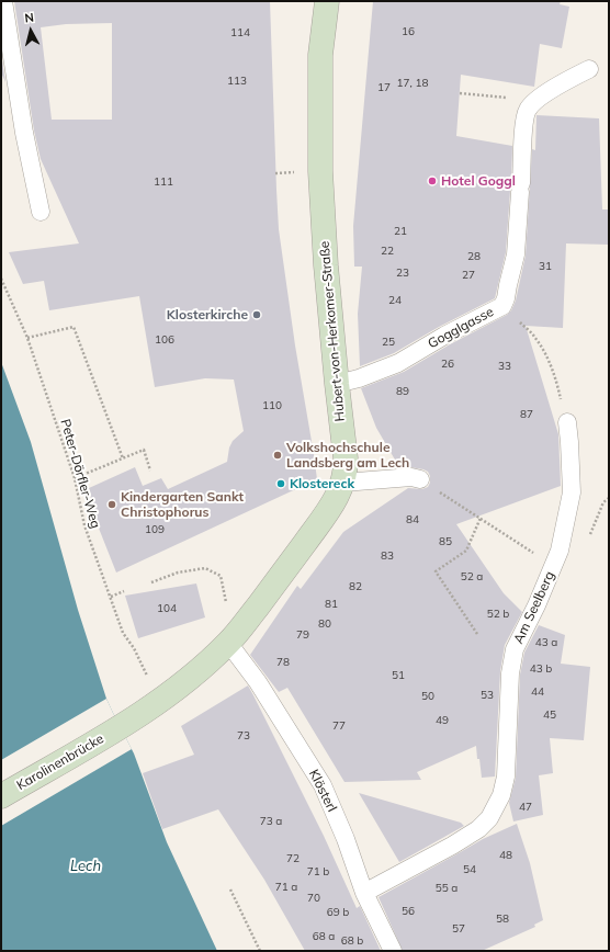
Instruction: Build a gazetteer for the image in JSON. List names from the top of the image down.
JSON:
{
  "streets": {
    "main road": ["Hubert-von-Herkomer-Straße", "Karolinenbrücke"],
    "lane": ["Gogglgasse", "Am Seelberg", "Klösterl"],
    "path": ["Peter-Dörfler-Weg"]
  },
  "crossings": [
    ["Gogglgasse", "Hubert-von-Herkomer-Straße"],
    ["Hubert-von-Herkomer-Straße", "Karolinenbrücke"],
    ["Hubert-von-Herkomer-Straße", "Klösterl"],
    ["Am Seelberg", "Klösterl"]
  ],
  "water": ["Lech"],
  "places": [
    "Hotel Goggl",
    "Klosterkirche",
    "Volkshochschule Landsberg am Lech",
    "Klostereck",
    "Kindergarten Sankt Christophorus"
  ],
  "house_numbers": [
    "16",
    "114",
    "113",
    "17, 18",
    "17",
    "111",
    "21",
    "22",
    "28",
    "31",
    "23",
    "27",
    "24",
    "106",
    "25",
    "26",
    "33",
    "89",
    "110",
    "87",
    "84",
    "109",
    "85",
    "83",
    "52 a",
    "82",
    "81",
    "104",
    "52 b",
    "80",
    "79",
    "43 a",
    "78",
    "43 b",
    "51",
    "44",
    "53",
    "50",
    "45",
    "49",
    "77",
    "73",
    "47",
    "73 a",
    "48",
    "72",
    "54",
    "71 b",
    "71 a",
    "55 a",
    "70",
    "56",
    "69 b",
    "58",
    "57",
    "68 a",
    "68 b"
  ],
  "north": "top"
}
